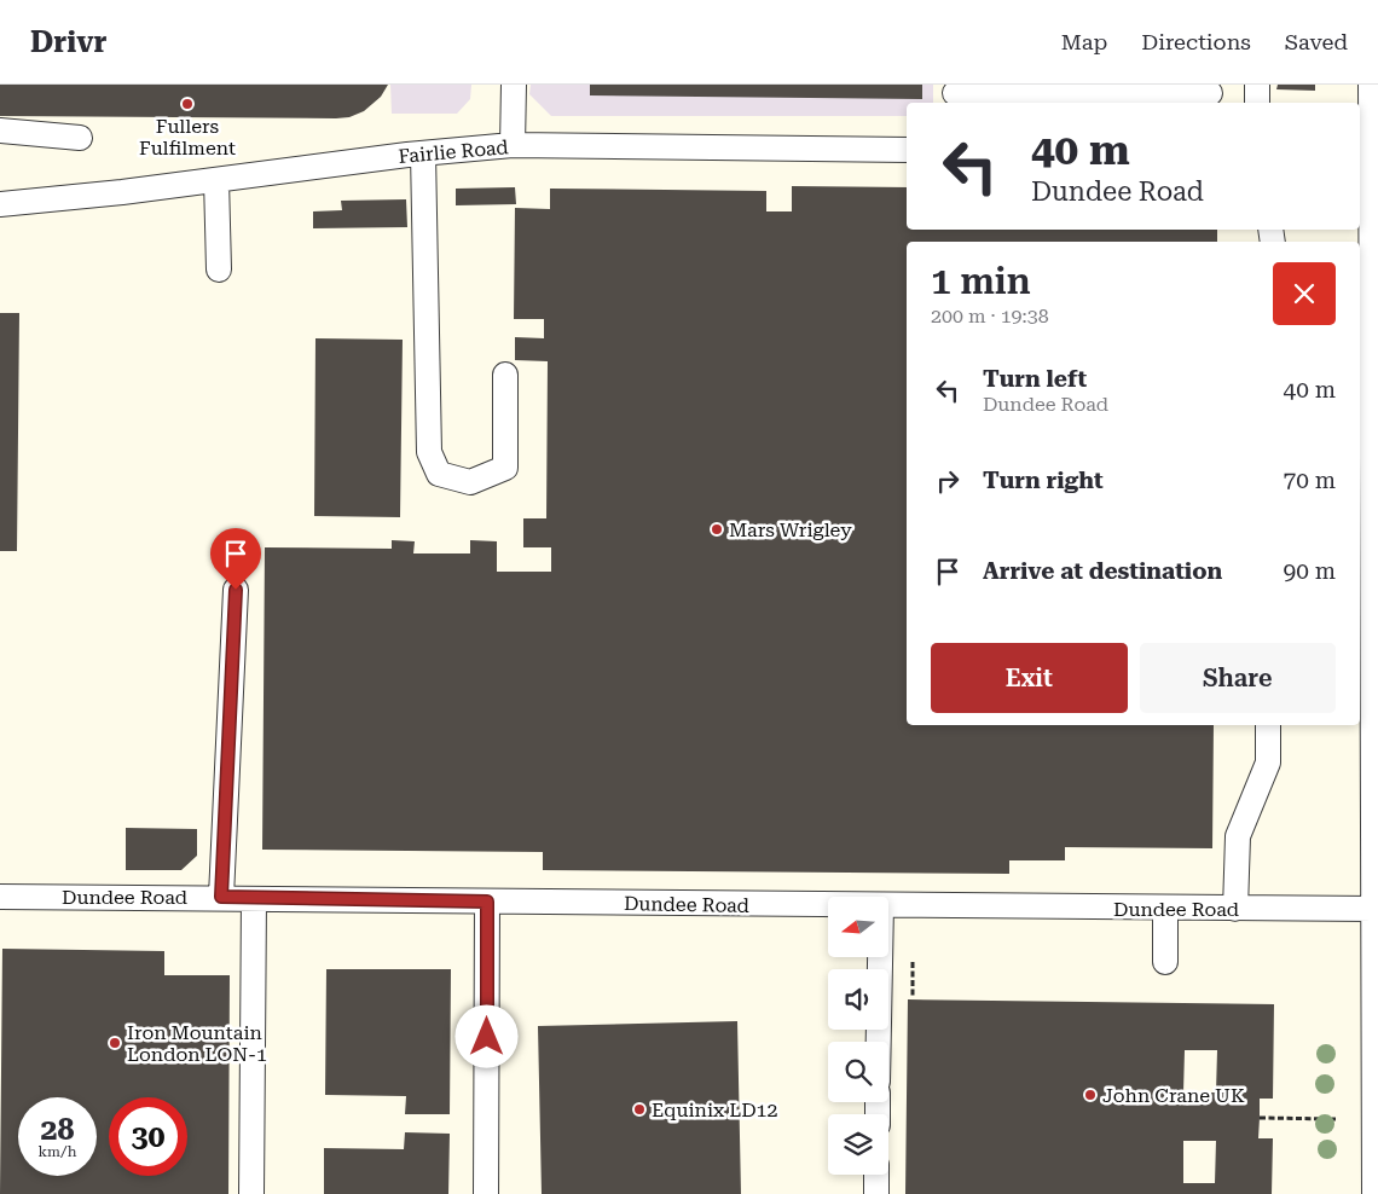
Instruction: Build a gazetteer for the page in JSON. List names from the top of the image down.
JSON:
{
  "streets": {
    "street": ["Fairlie Road", "Dundee Road"]
  },
  "places": [
    "Fullers Fulfilment",
    "Mars Wrigley",
    "Iron Mountain London LON-1",
    "John Crane UK",
    "Equinix LD12"
  ],
  "north": "left",
  "page": {
    "header": "Drivr",
    "nav": ["Map", "Directions", "Saved"],
    "turn": ["40 m", "Dundee Road"],
    "heading": ["1 min", "200 m · 19:38"],
    "list": [
      {
        "name": "Turn left",
        "note": "Dundee Road",
        "value": "40 m"
      },
      {
        "name": "Turn right",
        "value": "70 m"
      },
      {
        "name": "Arrive at destination",
        "value": "90 m"
      }
    ],
    "buttons": ["Exit", "Share"],
    "speed": "28 km/h",
    "limit": "30"
  }
}
